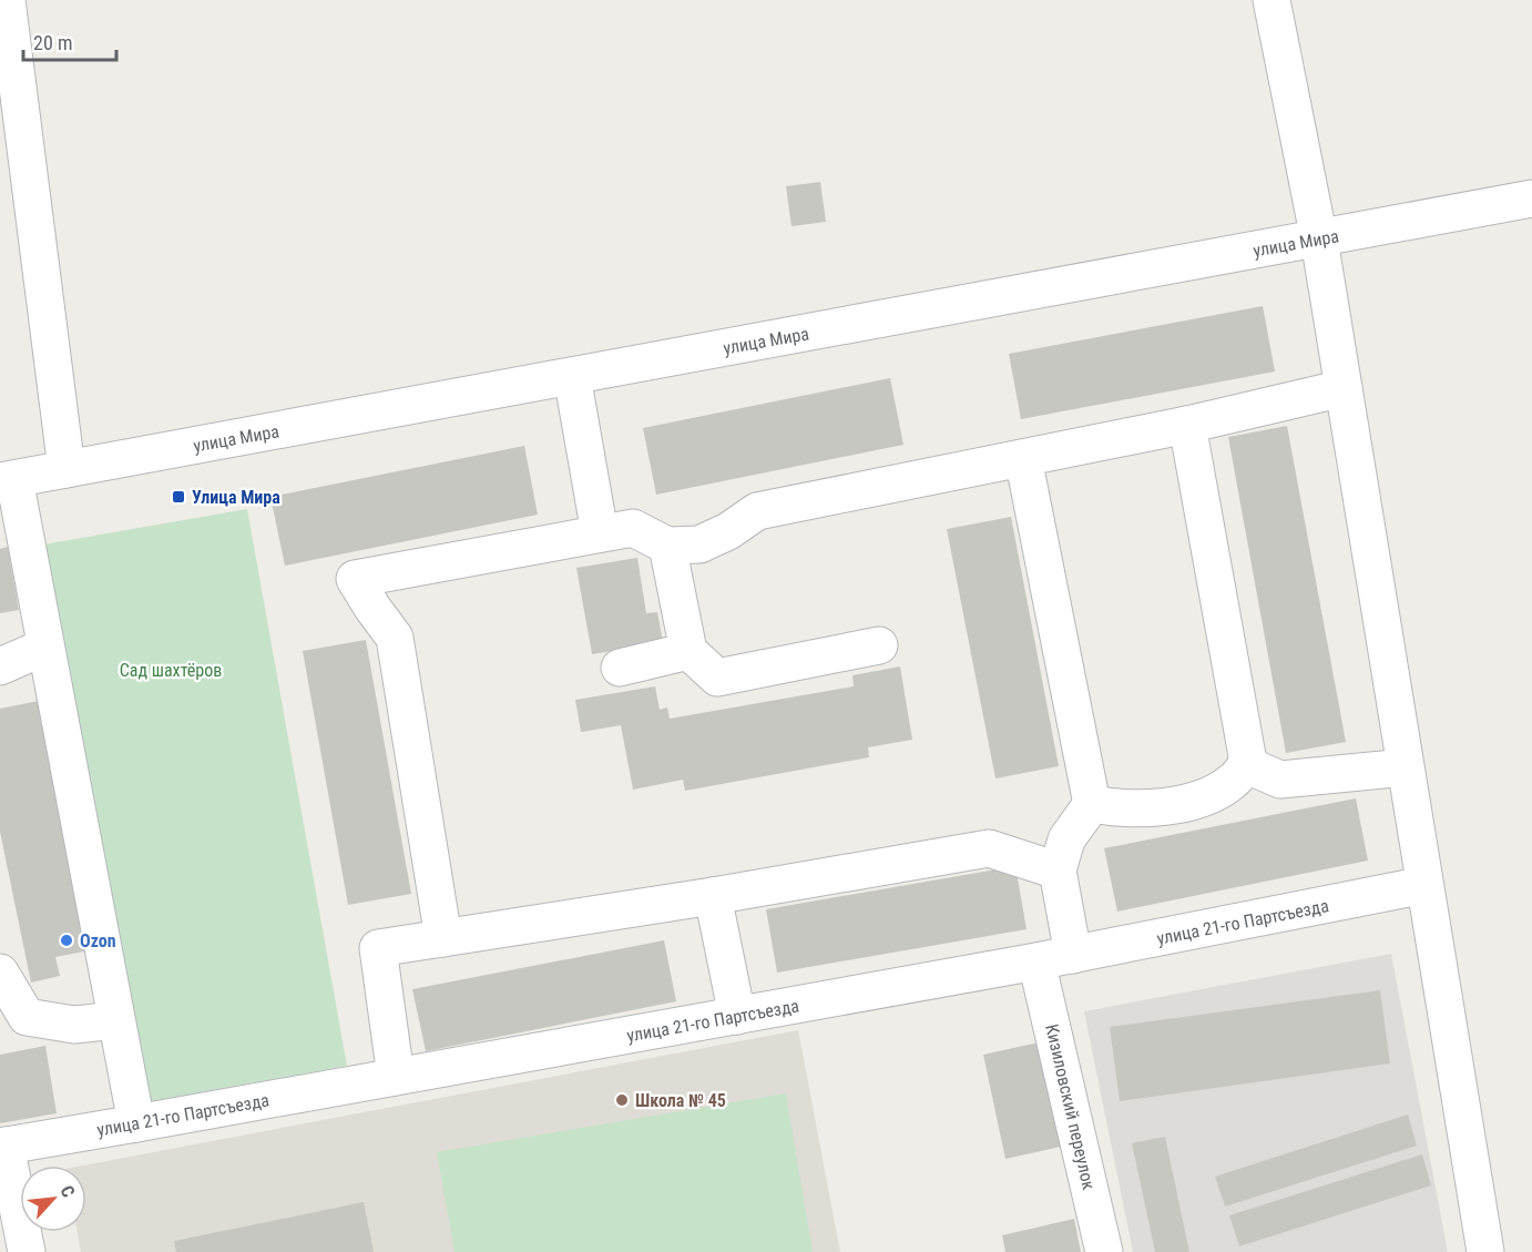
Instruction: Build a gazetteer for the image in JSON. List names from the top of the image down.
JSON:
{
  "streets": {
    "street": ["улица Мира", "улица 21-го Партсъезда", "Кизиловский переулок"]
  },
  "crossings": [
    ["улица 21-го Партсъезда", "Кизиловский переулок"]
  ],
  "parks": ["Сад шахтёров"],
  "places": {
    "transit": ["Улица Мира"],
    "other": ["Ozon", "Школа № 45"]
  },
  "scale_bar": "20 m",
  "north": "top right"
}
